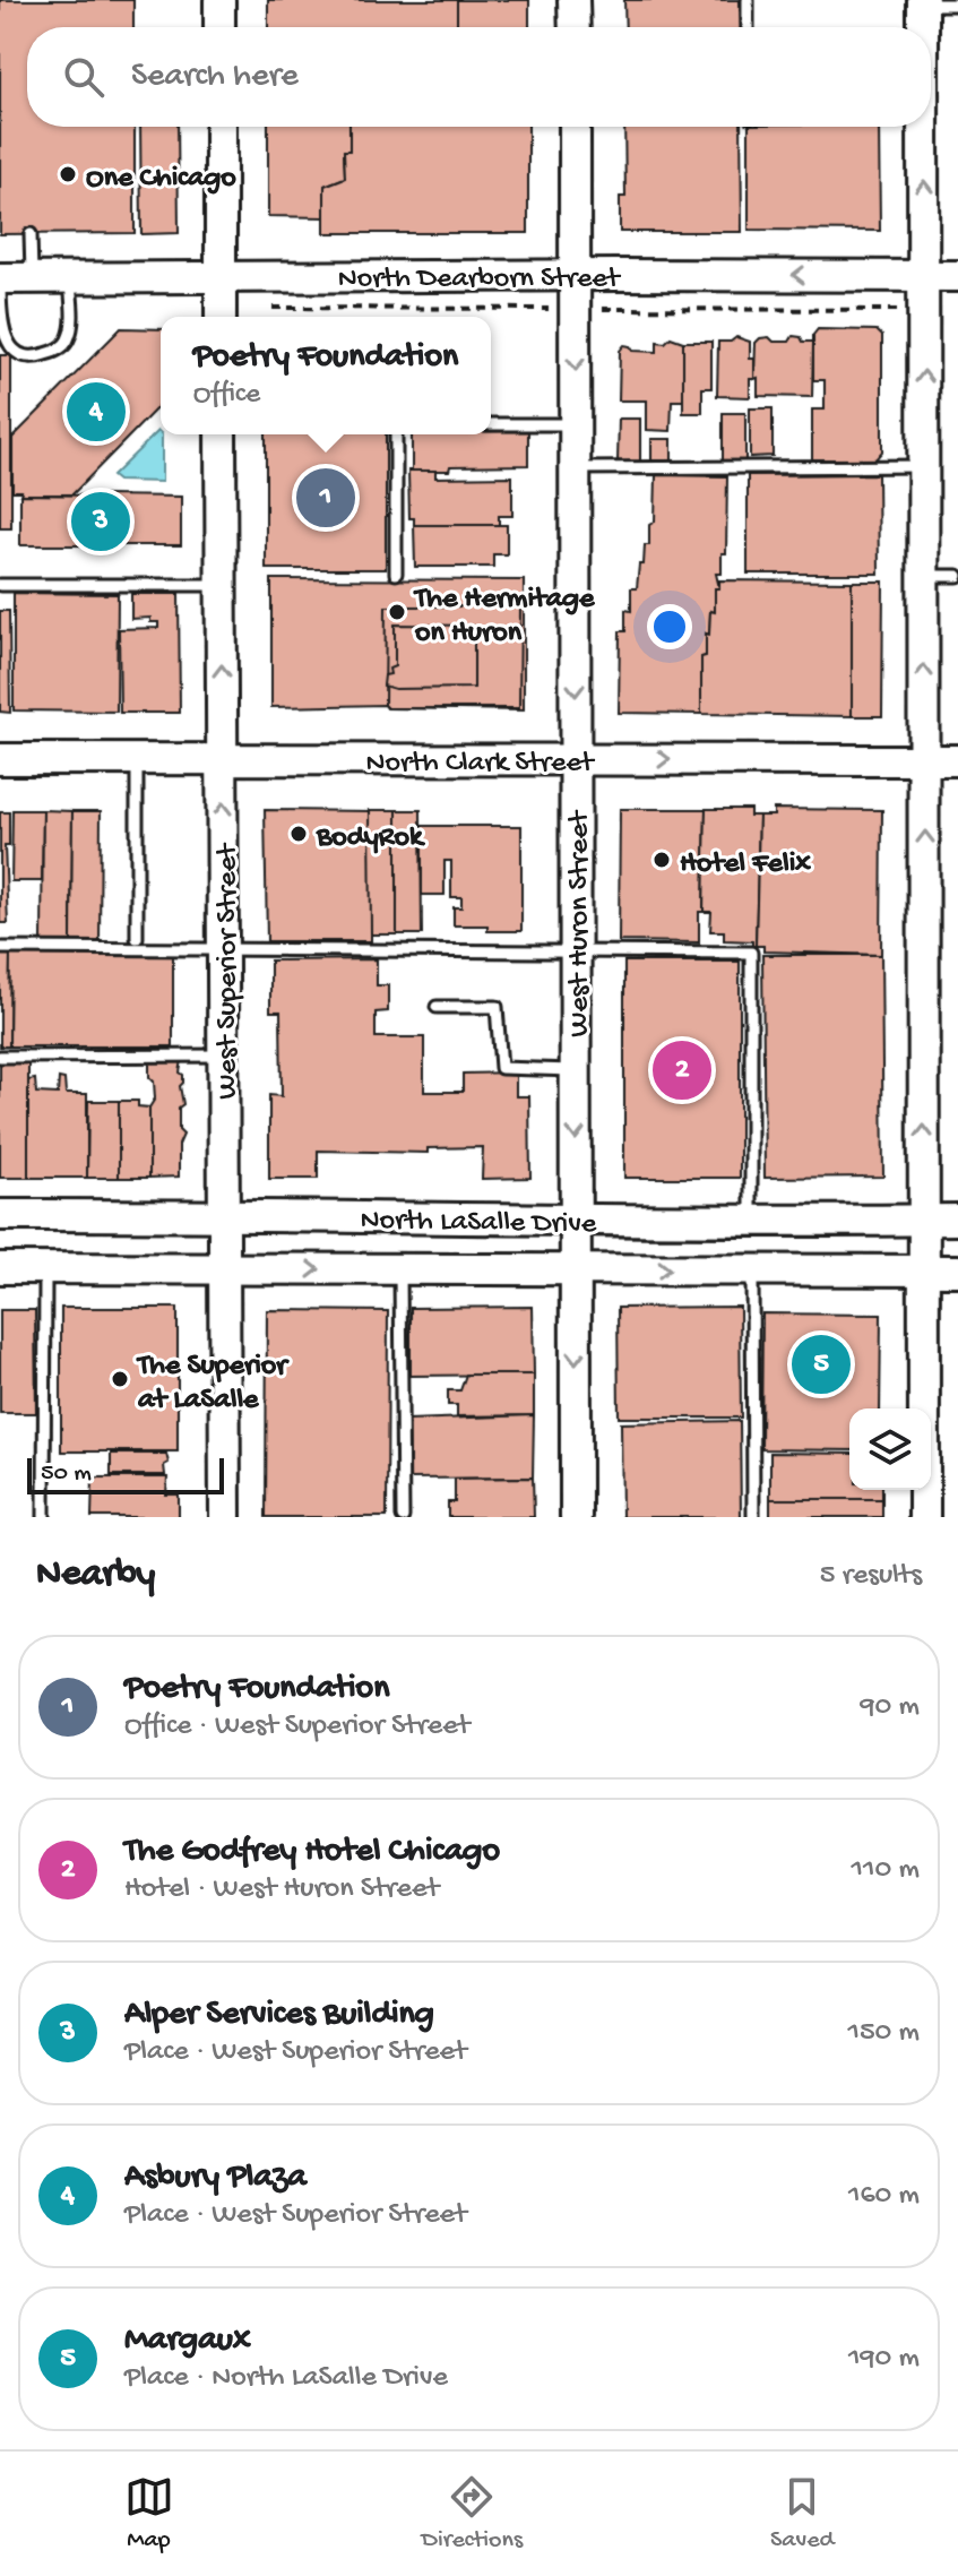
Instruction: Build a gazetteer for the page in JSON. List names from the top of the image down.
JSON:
{
  "streets": {
    "street": [
      "North Dearborn Street",
      "North Clark Street",
      "West Huron Street",
      "West Superior Street",
      "North LaSalle Drive"
    ]
  },
  "crossings": [
    ["North Dearborn Street", "West Huron Street"],
    ["North Clark Street", "West Huron Street"],
    ["North Clark Street", "West Superior Street"],
    ["West Huron Street", "North LaSalle Drive"],
    ["West Superior Street", "North LaSalle Drive"]
  ],
  "one_way": ["North Dearborn Street", "North Clark Street", "West Huron Street"],
  "places": [
    "One Chicago",
    "The Hermitage on Huron",
    "BodyRok",
    "Hotel Felix",
    "The Superior at LaSalle"
  ],
  "scale_bar": "50 m",
  "page": {
    "search": "Search here",
    "popup": ["Poetry Foundation", "Office"],
    "pins": [
      "4",
      "1",
      "3",
      "2",
      "5"
    ],
    "scale": "50 m",
    "heading": ["Nearby", "5 results"],
    "list": [
      {
        "mark": "1",
        "name": "Poetry Foundation",
        "note": "Office · West Superior Street",
        "value": "90 m"
      },
      {
        "mark": "2",
        "name": "The Godfrey Hotel Chicago",
        "note": "Hotel · West Huron Street",
        "value": "110 m"
      },
      {
        "mark": "3",
        "name": "Alper Services Building",
        "note": "Place · West Superior Street",
        "value": "150 m"
      },
      {
        "mark": "4",
        "name": "Asbury Plaza",
        "note": "Place · West Superior Street",
        "value": "160 m"
      },
      {
        "mark": "5",
        "name": "Margaux",
        "note": "Place · North LaSalle Drive",
        "value": "190 m"
      }
    ],
    "nav": ["Map", "Directions", "Saved"]
  }
}
